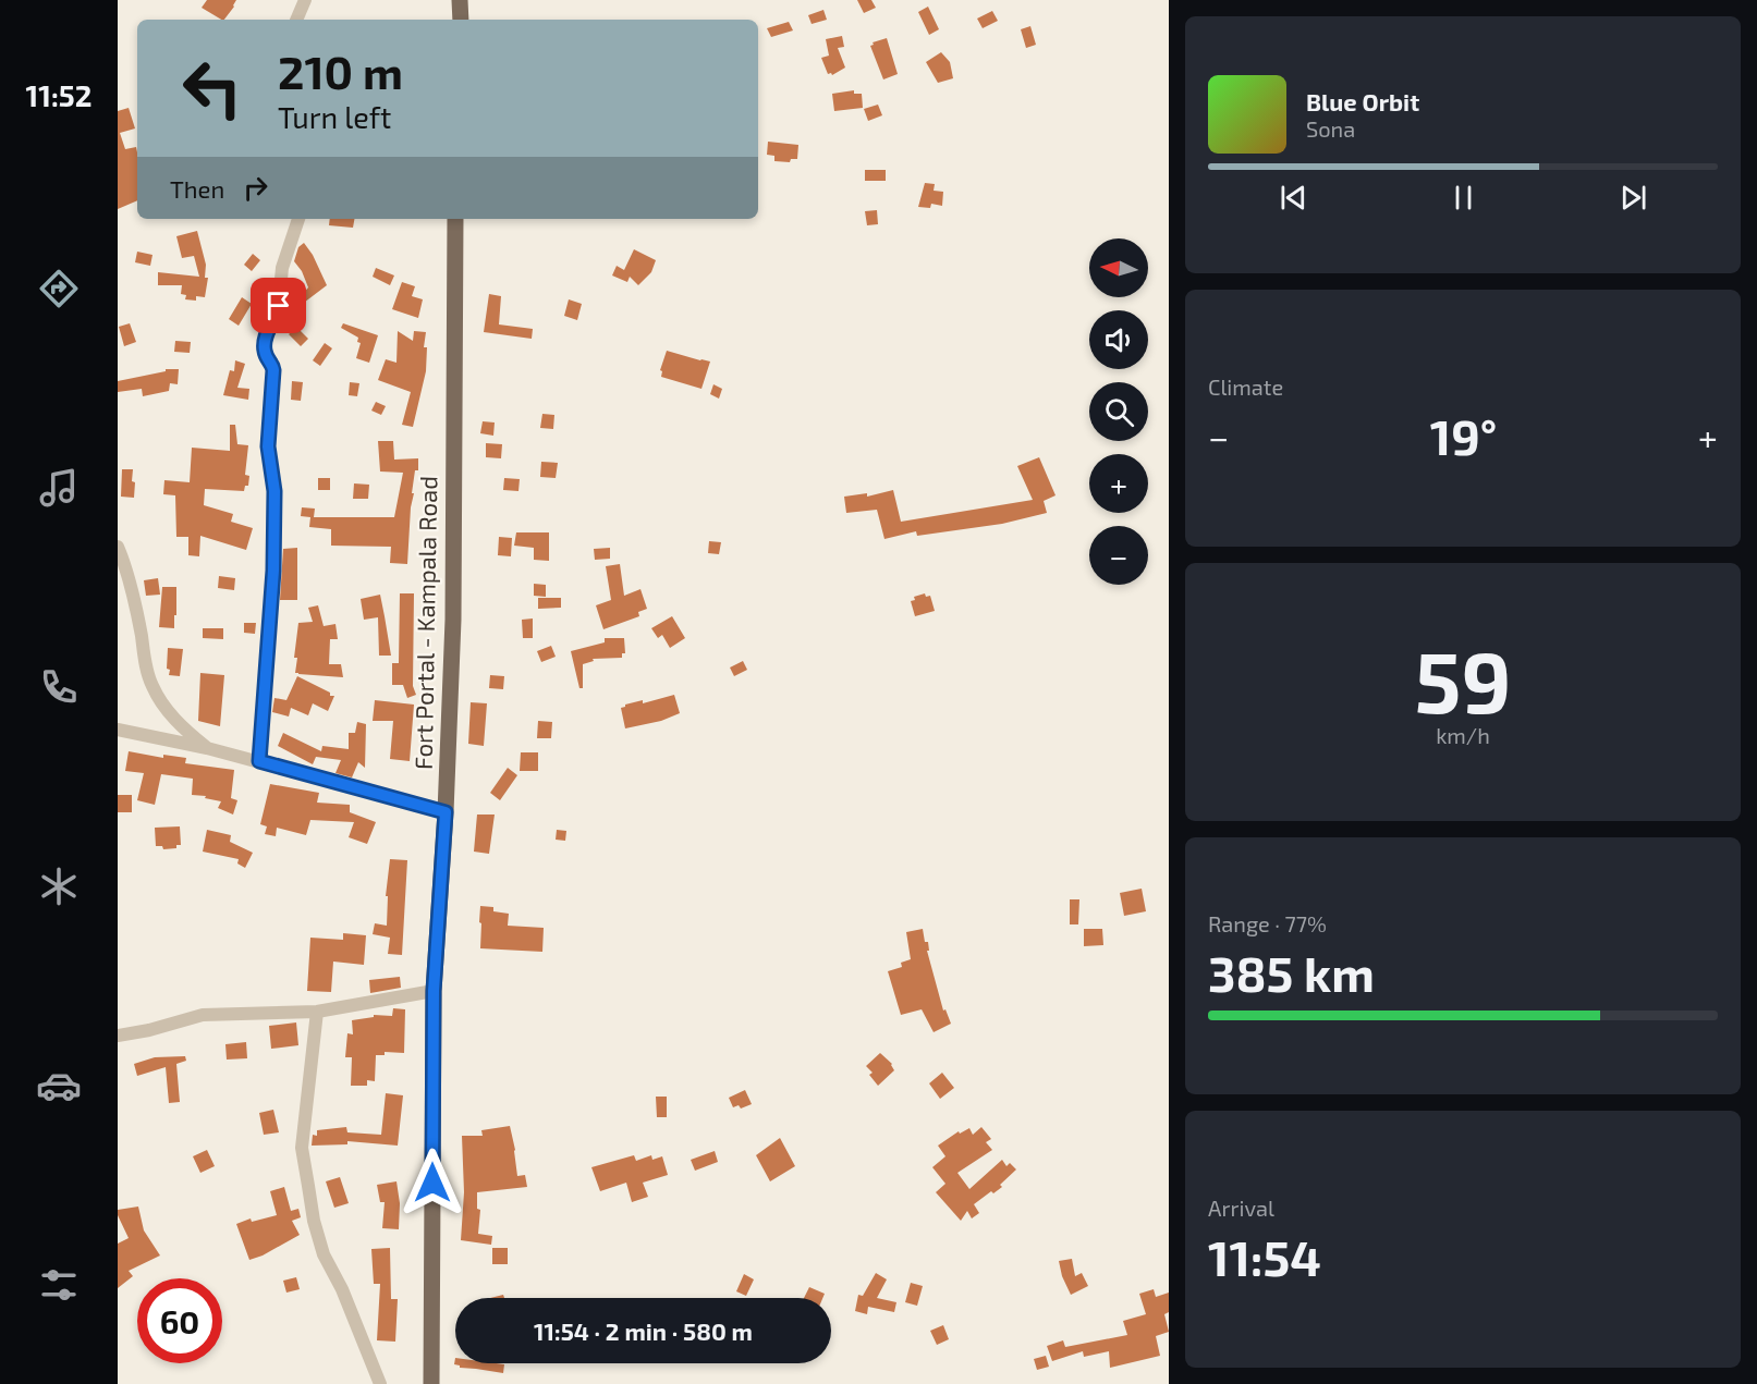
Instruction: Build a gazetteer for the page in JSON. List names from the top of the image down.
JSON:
{
  "streets": {
    "main road": ["Fort Portal - Kampala Road"]
  },
  "north": "left",
  "page": {
    "tabs": "11:52",
    "turn": ["210 m", "Turn left"],
    "song": ["Blue Orbit", "Sona"],
    "then": "Then",
    "map_buttons": ["+", "−"],
    "tile": [
      "Climate",
      ["59", "km/h"],
      ["Range · 77%", "385 km"],
      ["Arrival", "11:54"]
    ],
    "heat": ["−", "19°", "+"],
    "limit": "60",
    "trip": "11:54 · 2 min · 580 m"
  }
}
